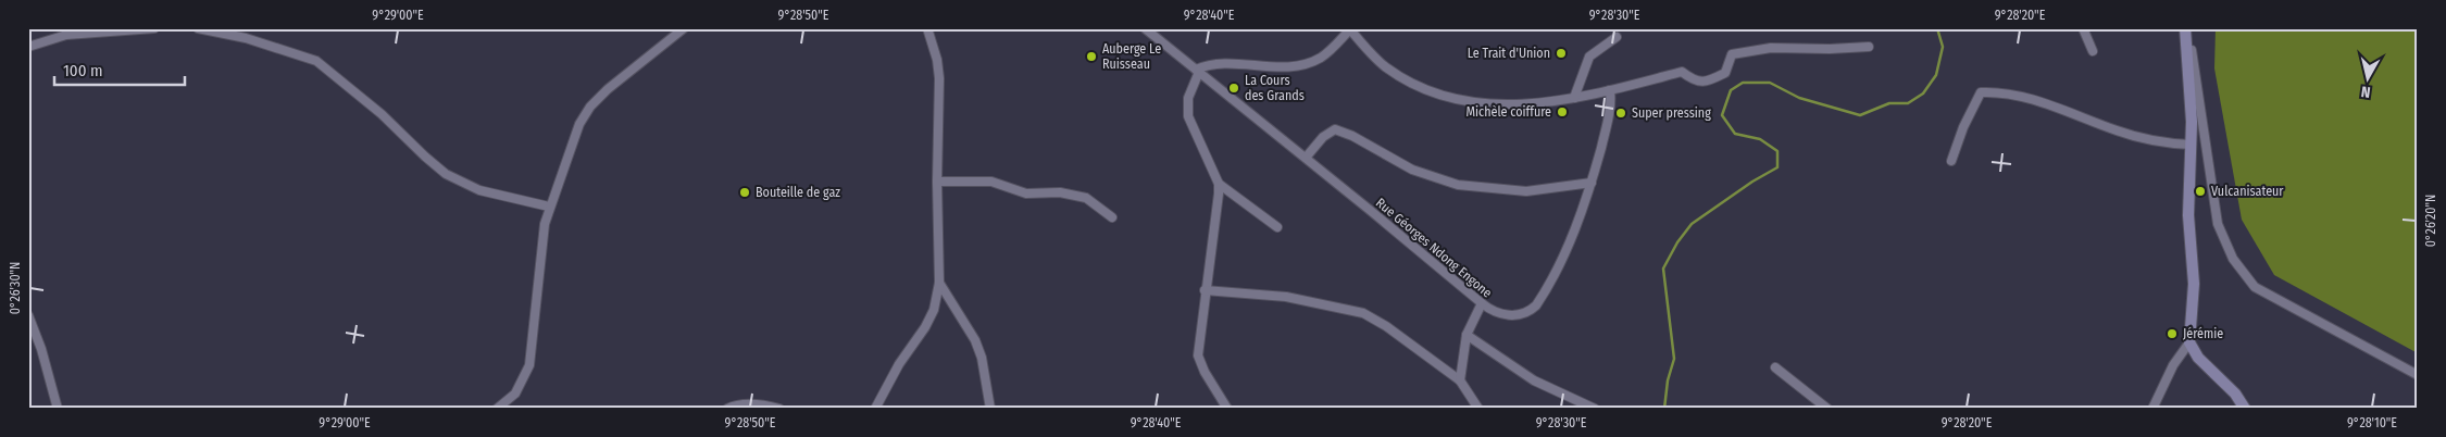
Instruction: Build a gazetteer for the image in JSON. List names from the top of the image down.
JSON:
{
  "streets": {
    "street": ["Rue Géorges Ndong Engone"]
  },
  "places": [
    "Le Trait d'Union",
    "Auberge Le Ruisseau",
    "La Cours des Grands",
    "Michèle coiffure",
    "Super pressing",
    "Vulcanisateur",
    "Bouteille de gaz",
    "Jérémie"
  ],
  "scale_bar": "100 m",
  "north": "bottom",
  "coordinates": [
    "9°29'00\"E",
    "9°28'50\"E",
    "9°28'40\"E",
    "9°28'30\"E",
    "9°28'20\"E",
    "0°26'20\"N",
    "0°26'30\"N",
    "9°28'10\"E"
  ]
}
